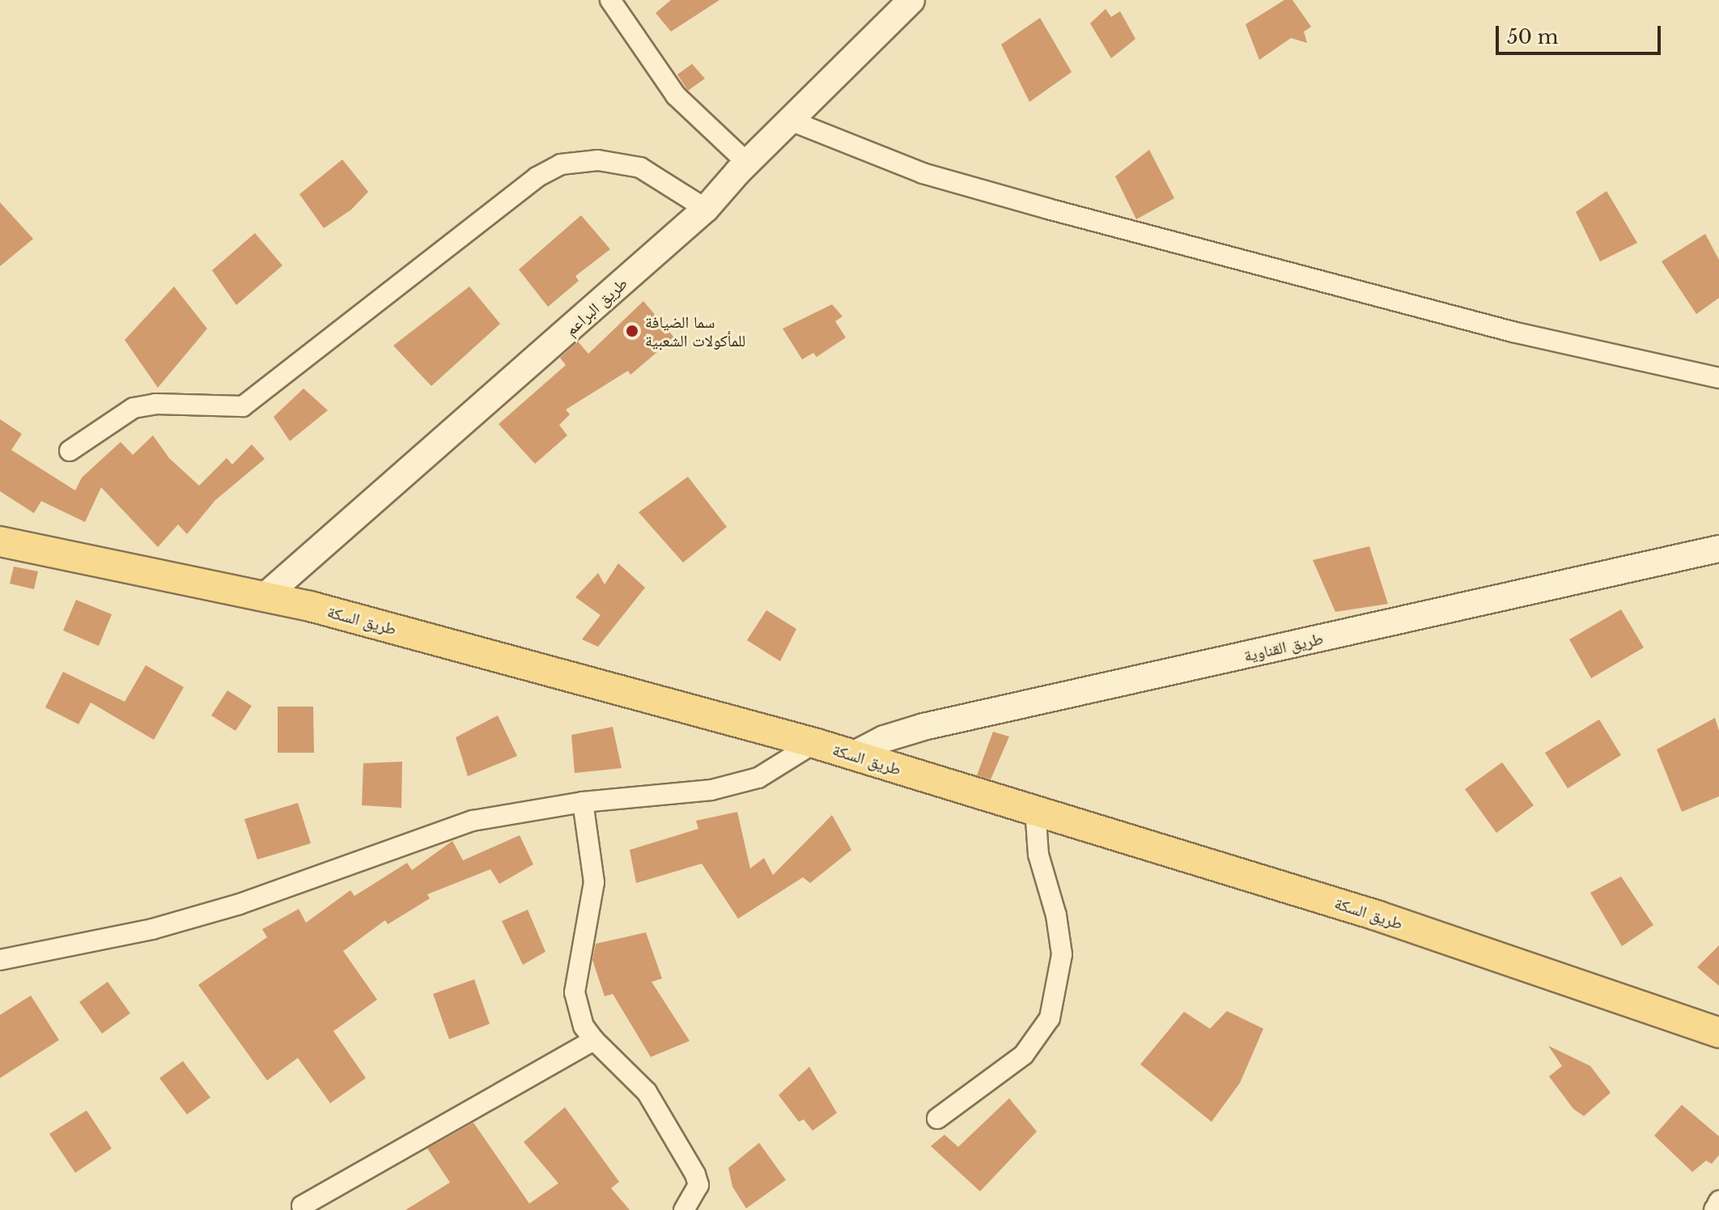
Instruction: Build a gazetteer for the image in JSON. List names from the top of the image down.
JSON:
{
  "streets": {
    "main road": ["طريق السكة"],
    "street": ["طريق البراعم", "طريق القناوية"]
  },
  "crossings": [
    ["طريق البراعم", "طريق السكة"],
    ["طريق السكة", "طريق القناوية"]
  ],
  "places": ["سما الضيافة للمأكولات الشعبية"],
  "scale_bar": "50 m"
}
